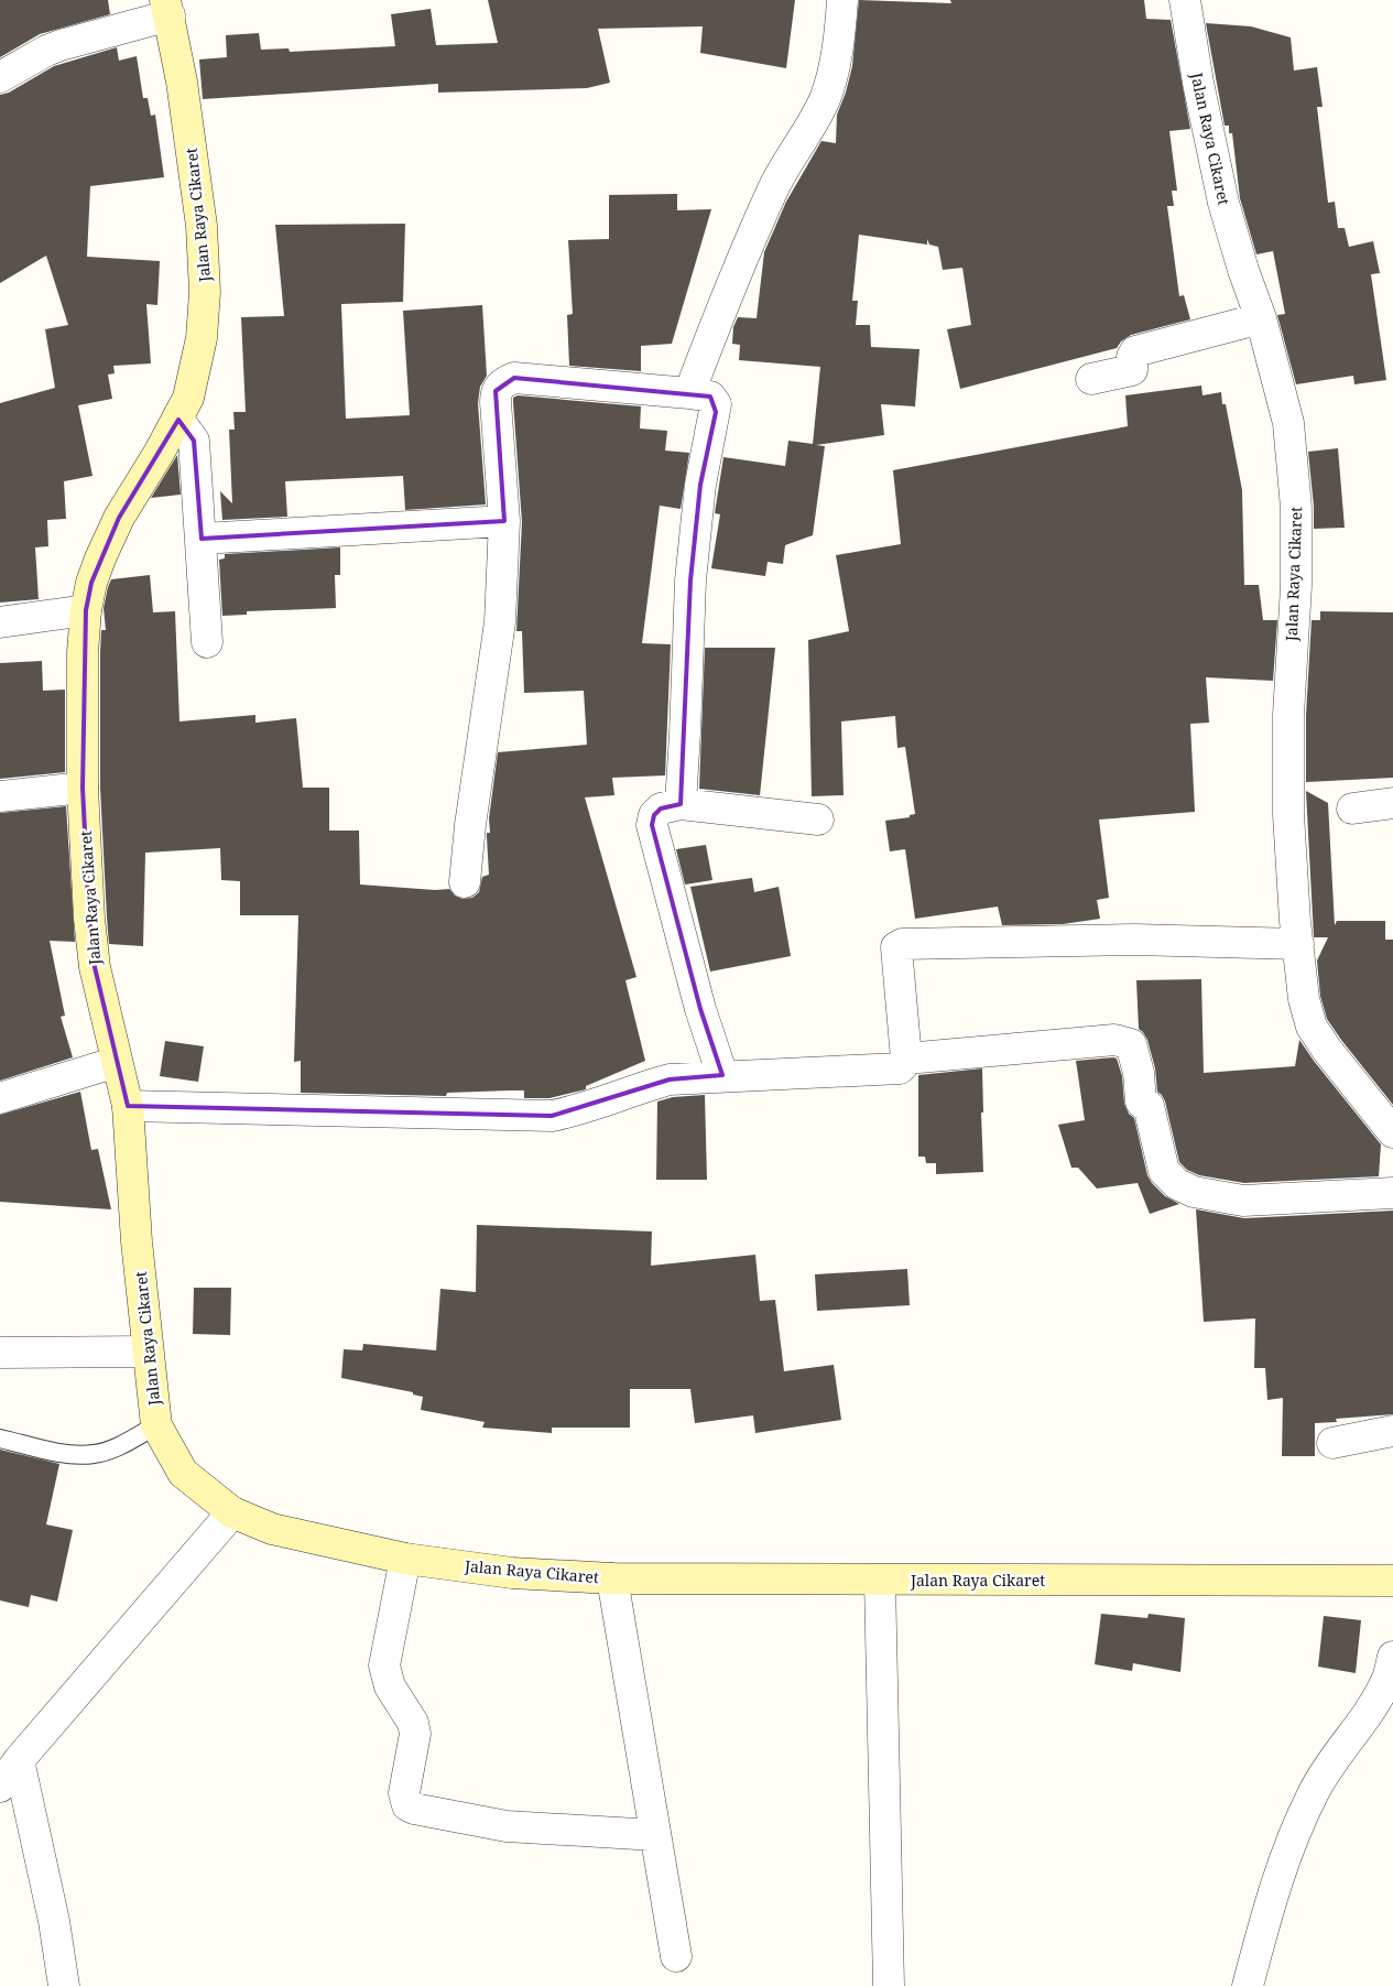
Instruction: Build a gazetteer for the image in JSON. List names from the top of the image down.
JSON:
{
  "streets": {
    "main road": ["Jalan Raya Cikaret"]
  }
}
